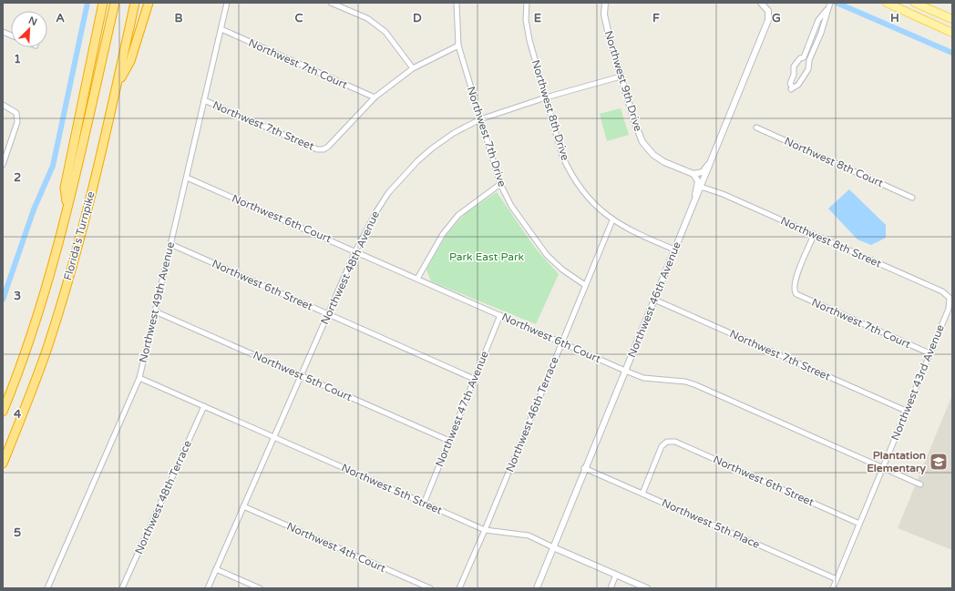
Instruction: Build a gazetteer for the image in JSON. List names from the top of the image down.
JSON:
{
  "streets": {
    "highway": ["Florida's Turnpike"],
    "street": [
      "Northwest 7th Court",
      "Northwest 9th Drive",
      "Northwest 8th Drive",
      "Northwest 7th Street",
      "Northwest 7th Drive",
      "Northwest 8th Court",
      "Northwest 6th Court",
      "Northwest 8th Street",
      "Northwest 48th Avenue",
      "Northwest 6th Street",
      "Northwest 46th Avenue",
      "Northwest 49th Avenue",
      "Northwest 5th Court",
      "Northwest 43rd Avenue",
      "Northwest 47th Avenue",
      "Northwest 46th Terrace",
      "Northwest 5th Street",
      "Northwest 48th Terrace",
      "Northwest 5th Place",
      "Northwest 4th Court"
    ]
  },
  "crossings": [
    ["Northwest 7th Court", "Northwest 7th Street"],
    ["Northwest 7th Court", "Northwest 8th Street"],
    ["Northwest 7th Court", "Northwest 49th Avenue"],
    ["Northwest 7th Court", "Northwest 43rd Avenue"],
    ["Northwest 9th Drive", "Northwest 48th Avenue"],
    ["Northwest 8th Drive", "Northwest 48th Avenue"],
    ["Northwest 8th Drive", "Northwest 46th Avenue"],
    ["Northwest 8th Drive", "Northwest 46th Terrace"],
    ["Northwest 7th Street", "Northwest 46th Avenue"],
    ["Northwest 7th Street", "Northwest 49th Avenue"],
    ["Northwest 7th Street", "Northwest 43rd Avenue"],
    ["Northwest 7th Drive", "Northwest 48th Avenue"],
    ["Northwest 7th Drive", "Northwest 46th Terrace"],
    ["Northwest 6th Court", "Northwest 48th Avenue"],
    ["Northwest 6th Court", "Northwest 46th Avenue"],
    ["Northwest 6th Court", "Northwest 49th Avenue"],
    ["Northwest 6th Court", "Northwest 43rd Avenue"],
    ["Northwest 6th Court", "Northwest 47th Avenue"],
    ["Northwest 6th Court", "Northwest 46th Terrace"],
    ["Northwest 8th Street", "Northwest 46th Avenue"],
    ["Northwest 8th Street", "Northwest 43rd Avenue"],
    ["Northwest 48th Avenue", "Northwest 6th Street"],
    ["Northwest 48th Avenue", "Northwest 5th Court"],
    ["Northwest 48th Avenue", "Northwest 5th Street"],
    ["Northwest 48th Avenue", "Northwest 4th Court"],
    ["Northwest 6th Street", "Northwest 49th Avenue"],
    ["Northwest 6th Street", "Northwest 43rd Avenue"],
    ["Northwest 6th Street", "Northwest 47th Avenue"],
    ["Northwest 6th Street", "Northwest 5th Place"],
    ["Northwest 46th Avenue", "Northwest 5th Street"],
    ["Northwest 46th Avenue", "Northwest 5th Place"],
    ["Northwest 49th Avenue", "Northwest 5th Court"],
    ["Northwest 49th Avenue", "Northwest 5th Street"],
    ["Northwest 5th Court", "Northwest 47th Avenue"],
    ["Northwest 43rd Avenue", "Northwest 5th Place"],
    ["Northwest 47th Avenue", "Northwest 5th Street"],
    ["Northwest 46th Terrace", "Northwest 5th Street"],
    ["Northwest 5th Street", "Northwest 48th Terrace"]
  ],
  "parks": ["Park East Park"],
  "places": {
    "school or university": ["Plantation Elementary"]
  },
  "north": "top right",
  "grid": {
    "columns": [
      "A",
      "B",
      "C",
      "D",
      "E",
      "F",
      "G",
      "H"
    ],
    "rows": [
      "1",
      "2",
      "3",
      "4",
      "5"
    ]
  }
}
